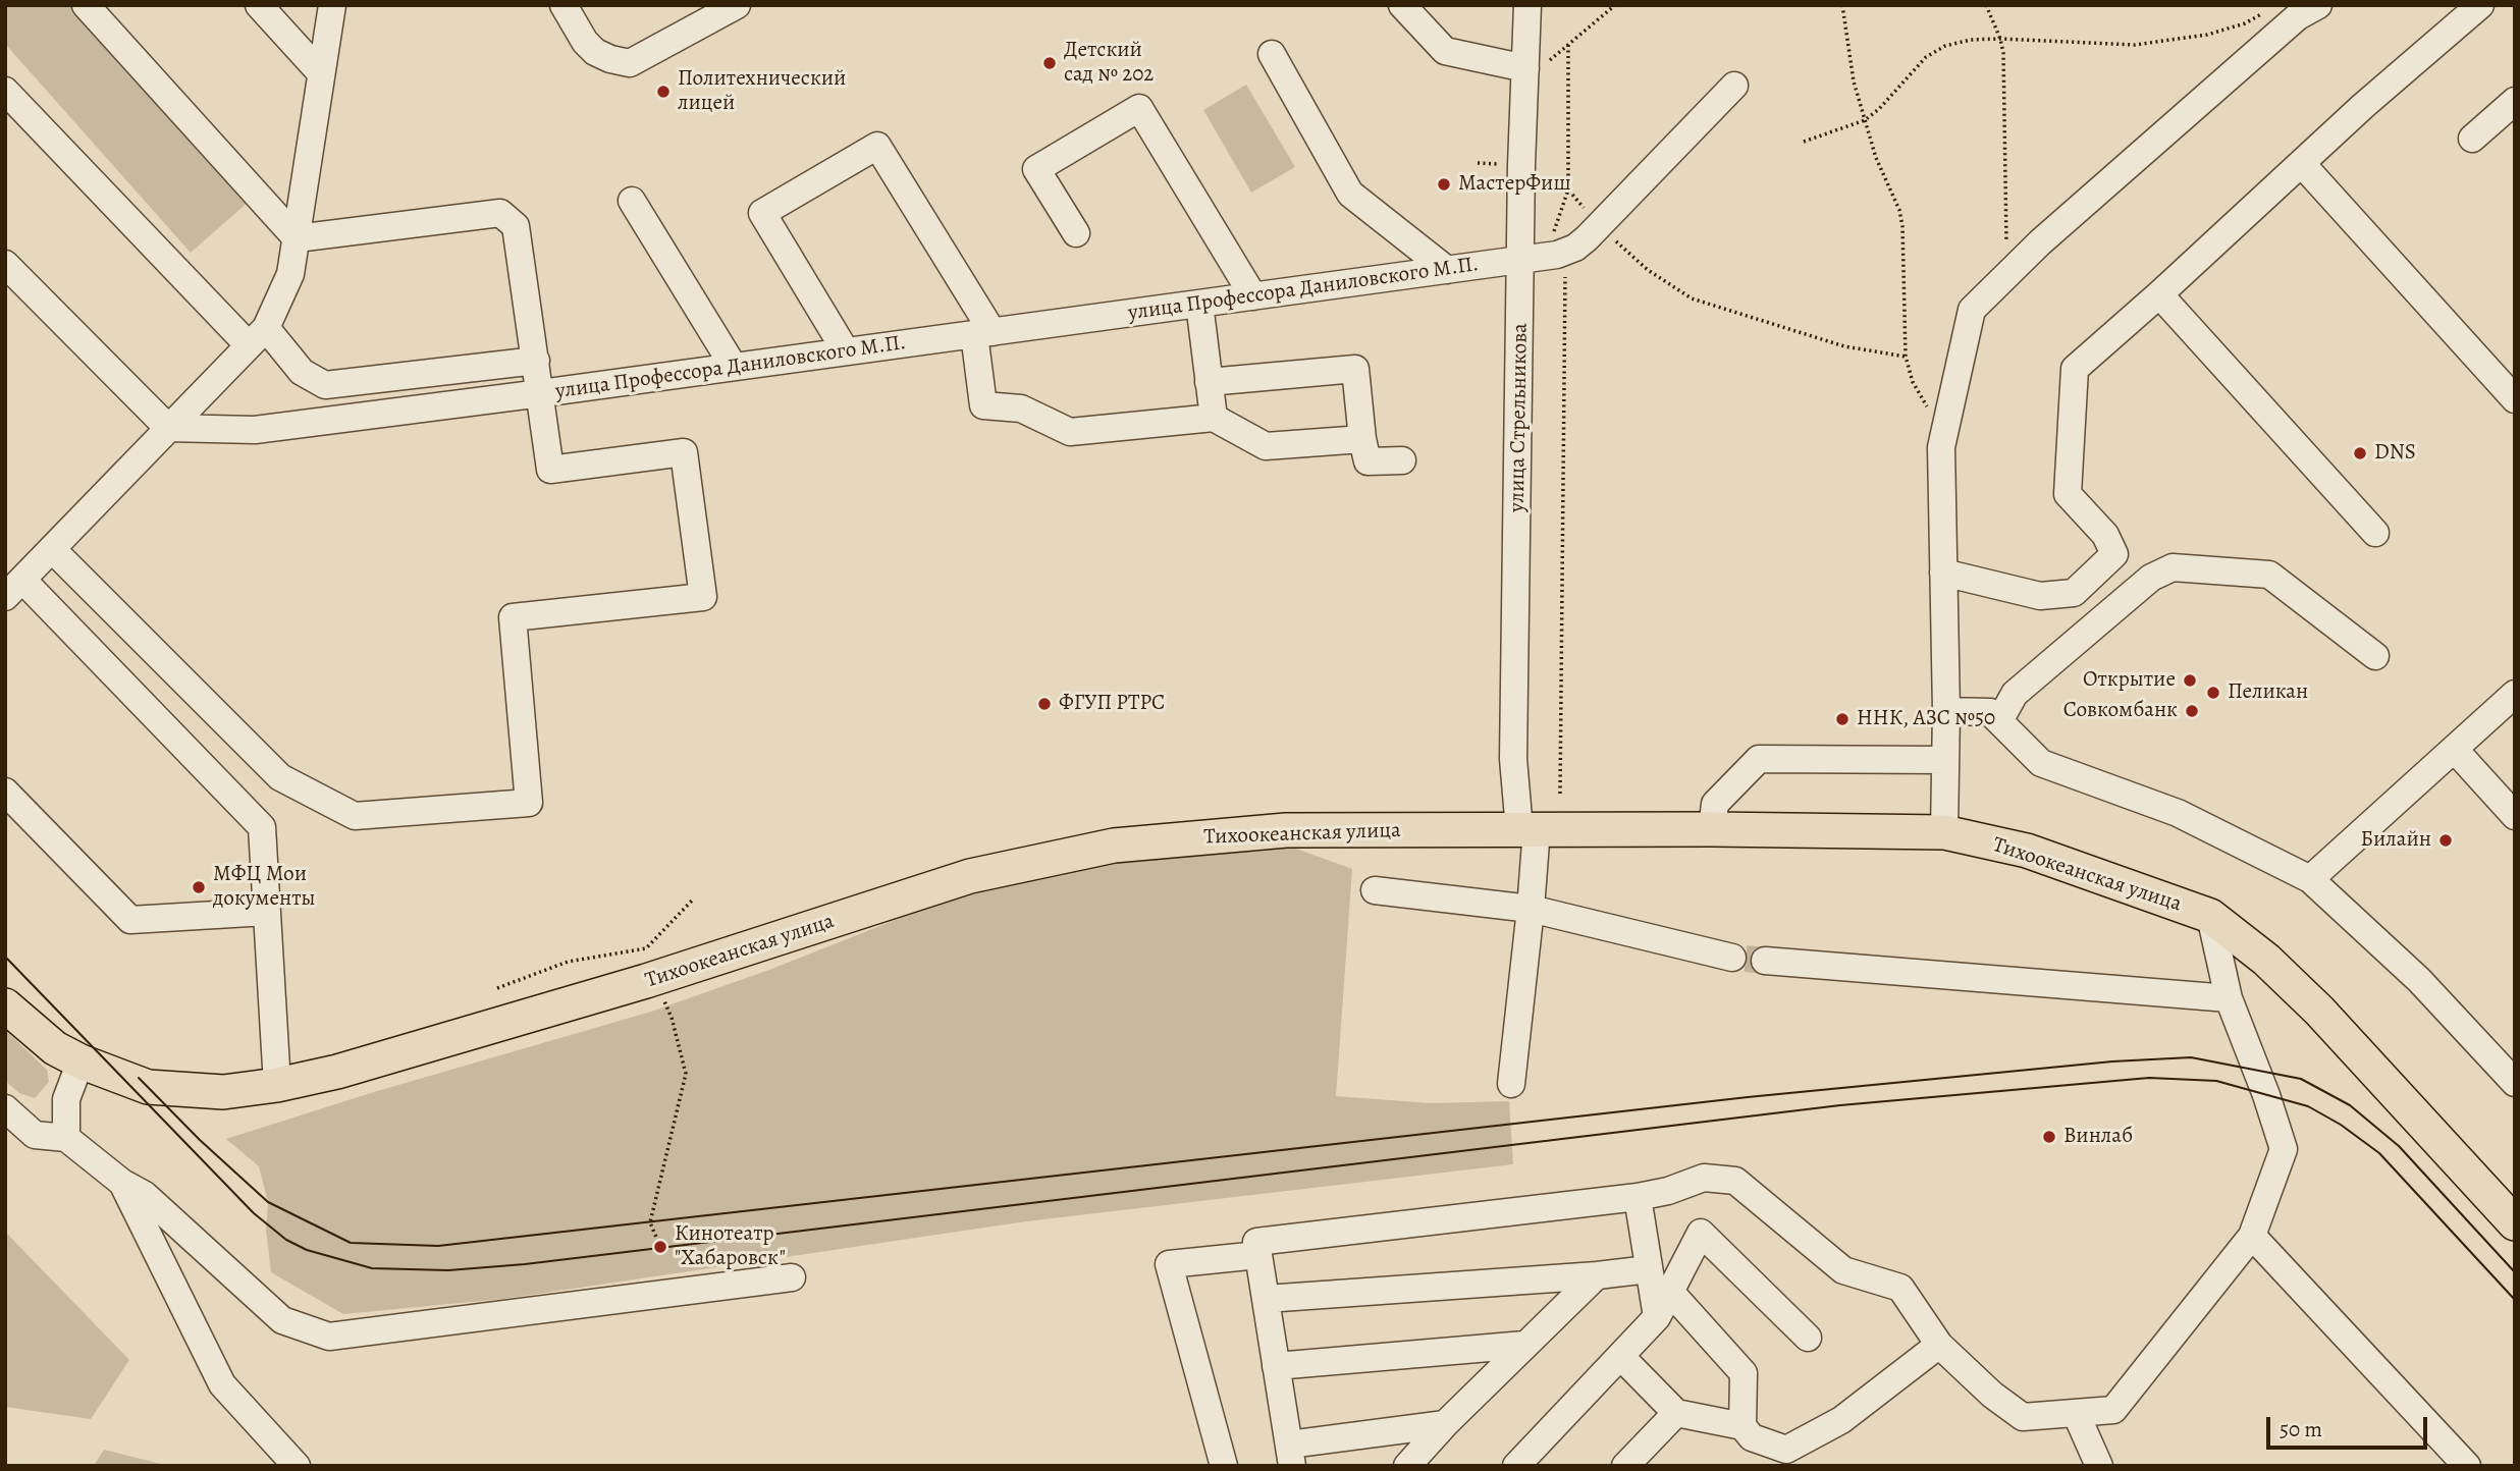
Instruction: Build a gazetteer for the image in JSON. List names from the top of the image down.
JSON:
{
  "streets": {
    "main road": ["Тихоокеанская улица"],
    "street": ["улица Профессора Даниловского М.П.", "улица Стрельникова"]
  },
  "crossings": [
    ["улица Профессора Даниловского М.П.", "улица Стрельникова"],
    ["улица Стрельникова", "Тихоокеанская улица"]
  ],
  "places": [
    "Детский сад № 202",
    "Политехнический лицей",
    "МастерФиш",
    "DNS",
    "Открытие",
    "Пеликан",
    "ФГУП РТРС",
    "Совкомбанк",
    "ННК, АЗС №50",
    "Билайн",
    "МФЦ Мои документы",
    "Винлаб",
    "Кинотеатр \"Хабаровск\""
  ],
  "scale_bar": "50 m"
}
